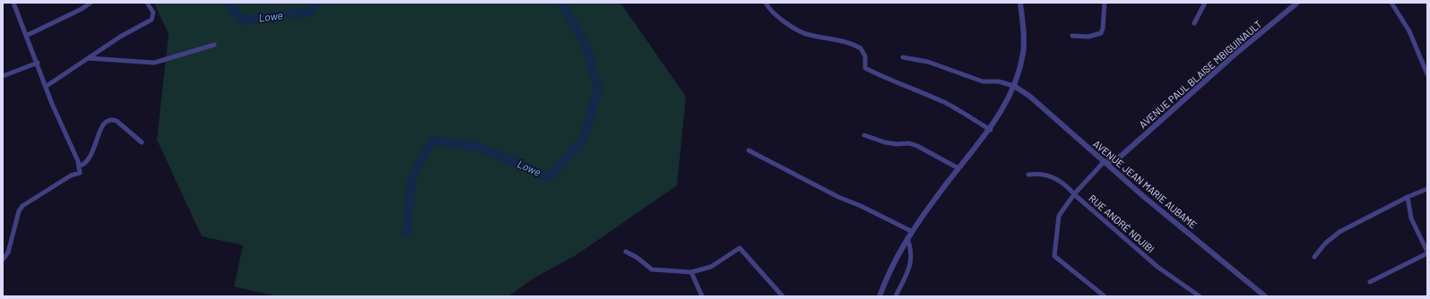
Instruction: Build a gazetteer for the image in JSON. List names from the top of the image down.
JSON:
{
  "streets": {
    "street": ["AVENUE PAUL BLAISE MBIGUINAULT", "AVENUE JEAN MARIE AUBAME", "RUE ANDRÉ NDJIBI"]
  },
  "water": ["Lowe"]
}
